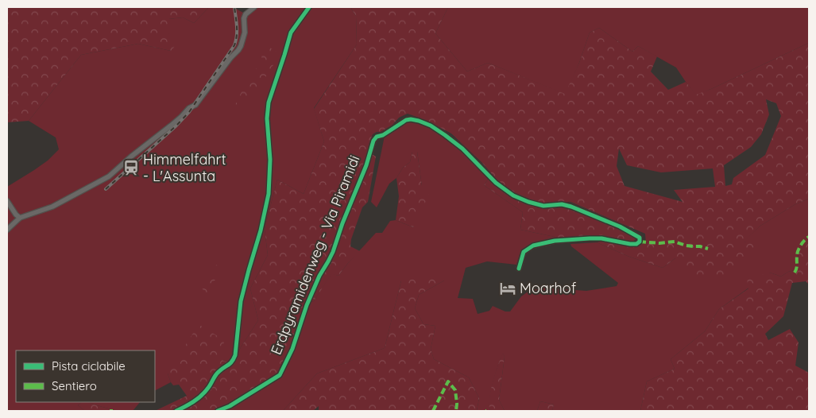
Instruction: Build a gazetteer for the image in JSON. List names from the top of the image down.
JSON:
{
  "streets": {
    "street": ["Erdpyramidenweg - Via Piramidi"]
  },
  "places": {
    "station": ["Himmelfahrt - L'Assunta"],
    "hotel": ["Moarhof"]
  },
  "legend": ["Pista ciclabile", "Sentiero"]
}
